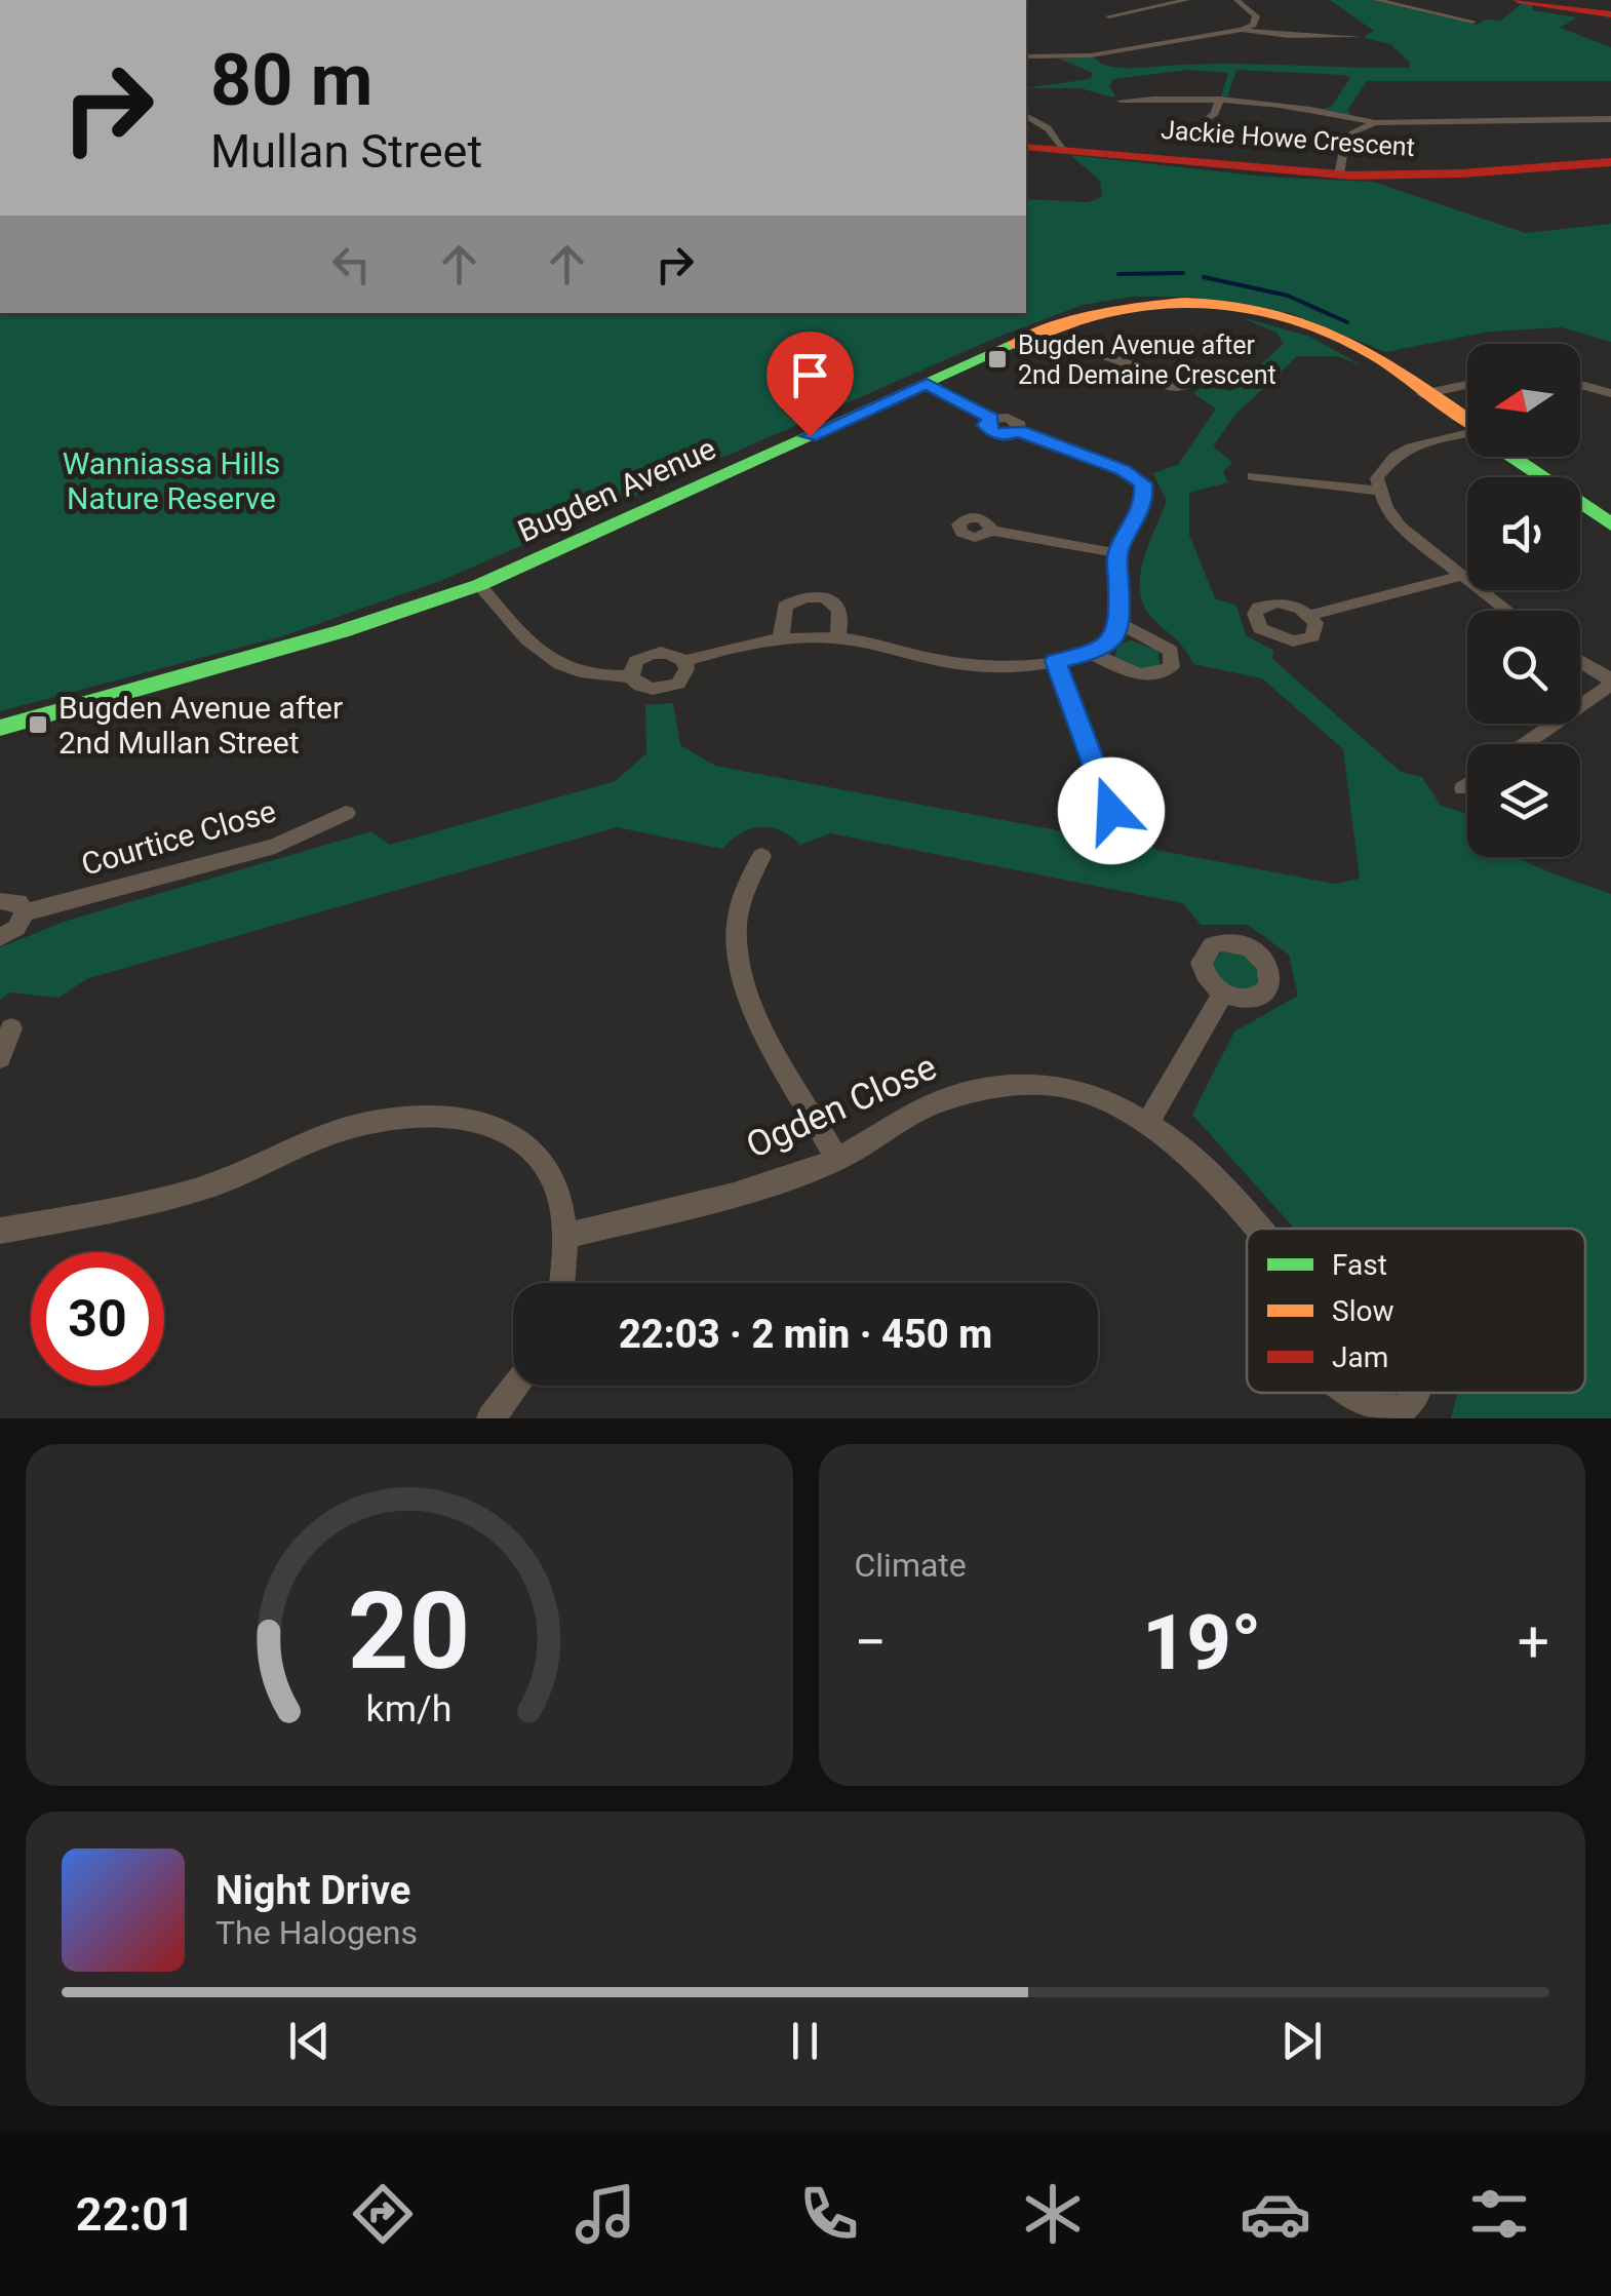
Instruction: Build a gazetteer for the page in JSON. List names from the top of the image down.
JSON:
{
  "streets": {
    "street": [
      "Jackie Howe Crescent",
      "Bugden Avenue",
      "Courtice Close",
      "Ogden Close"
    ]
  },
  "parks": ["Wanniassa Hills Nature Reserve"],
  "places": {
    "transit": ["Bugden Avenue after 2nd Demaine Crescent", "Bugden Avenue after 2nd Mullan Street"]
  },
  "legend": ["Fast", "Slow", "Jam"],
  "north": "left",
  "page": {
    "turn": ["80 m", "Mullan Street"],
    "limit": "30",
    "trip": "22:03 · 2 min · 450 m",
    "tile": "Climate",
    "heat": ["−", "19°", "+"],
    "song": ["Night Drive", "The Halogens"],
    "tabs": "22:01",
    "gauge": ["20", "km/h"]
  }
}
